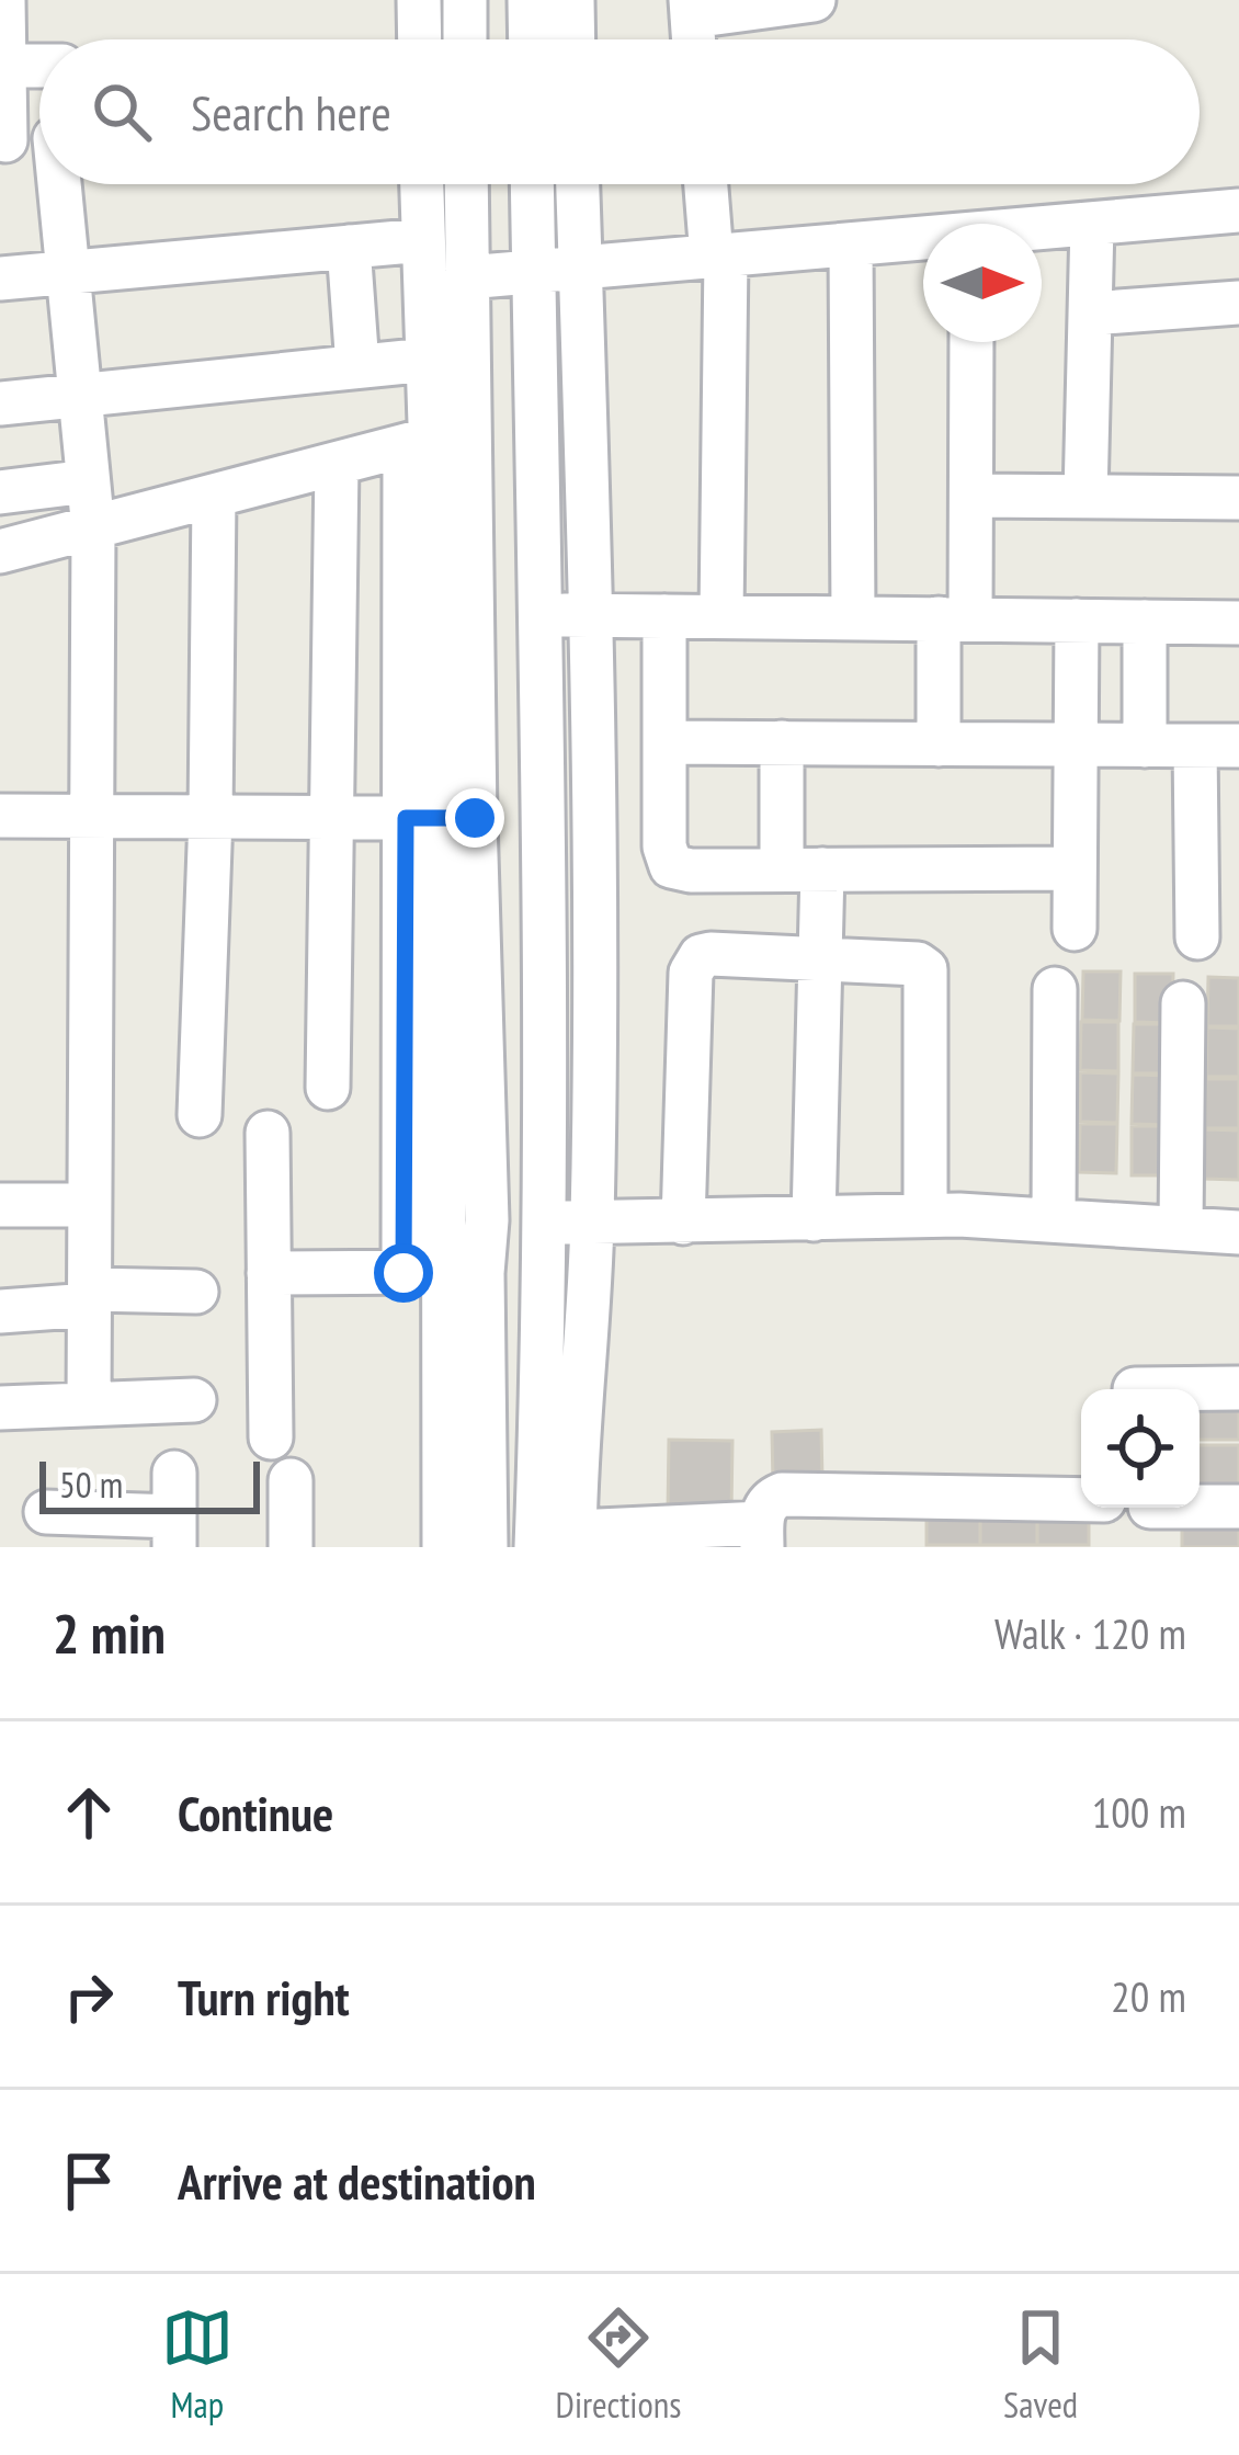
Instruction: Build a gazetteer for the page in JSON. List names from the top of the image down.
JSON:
{
  "scale_bar": "50 m",
  "north": "right",
  "page": {
    "search": "Search here",
    "scale": "50 m",
    "heading": ["2 min", "Walk · 120 m"],
    "list": [
      ["Continue", "100 m"],
      ["Turn right", "20 m"],
      "Arrive at destination"
    ],
    "nav": ["Map", "Directions", "Saved"]
  }
}
